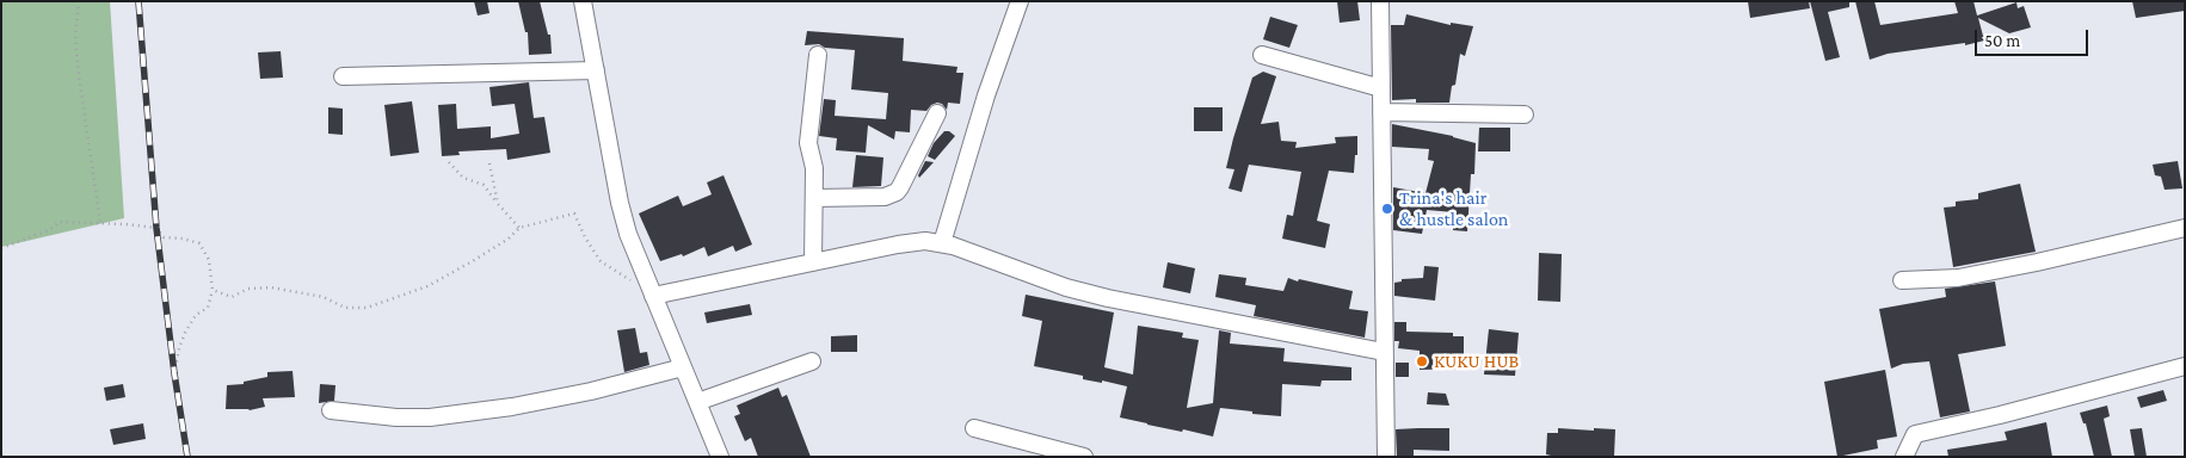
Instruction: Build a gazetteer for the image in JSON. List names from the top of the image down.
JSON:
{
  "places": ["Trina's hair & hustle salon", "KUKU HUB"],
  "scale_bar": "50 m"
}
